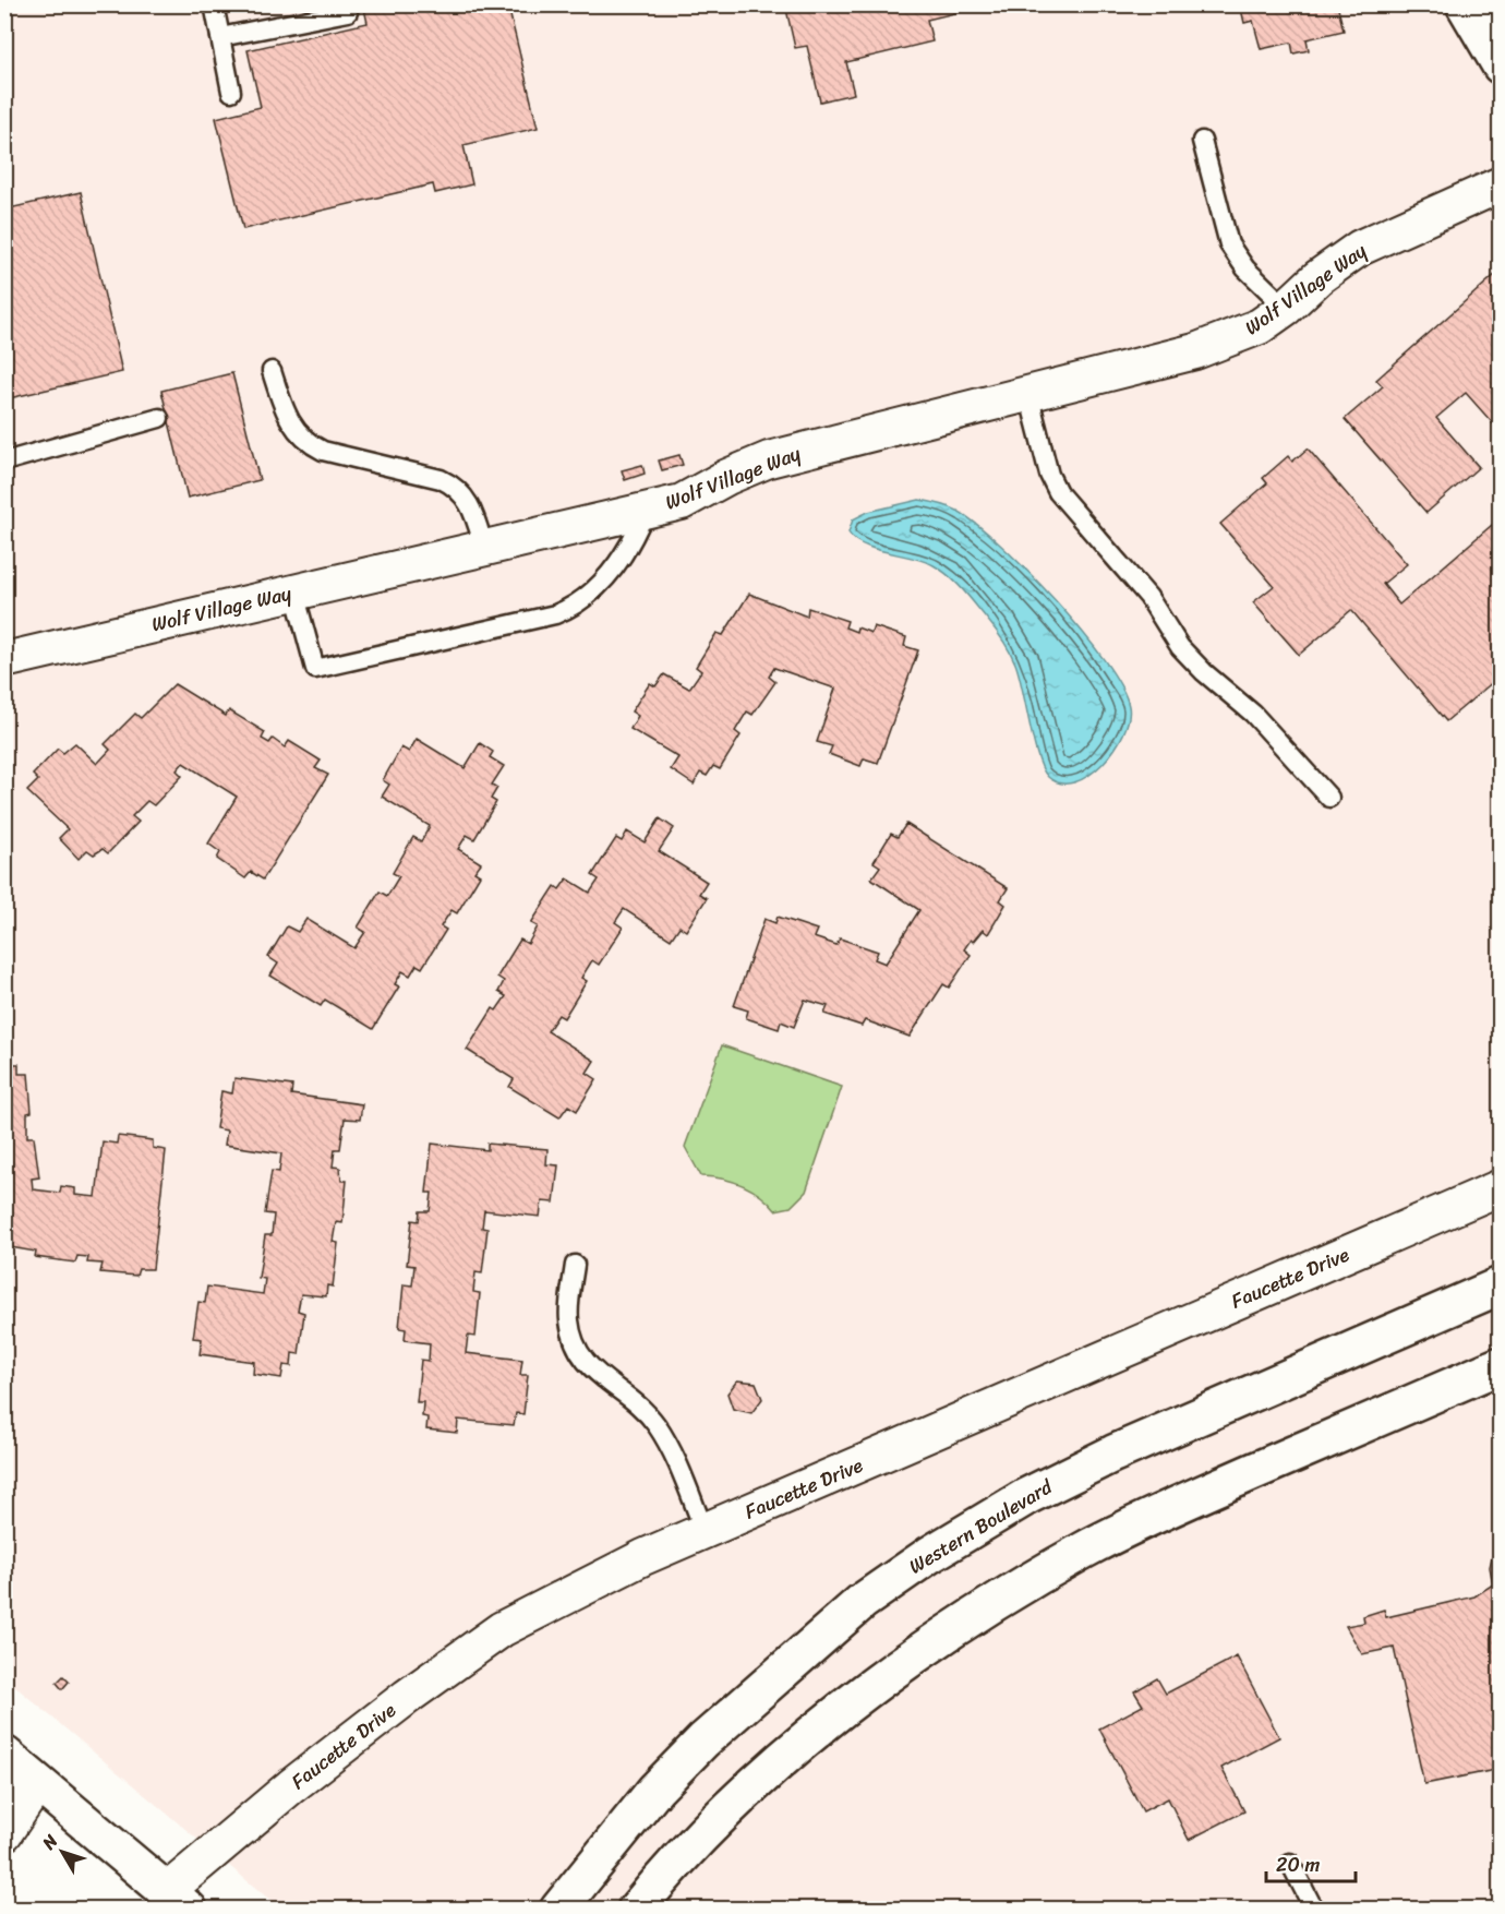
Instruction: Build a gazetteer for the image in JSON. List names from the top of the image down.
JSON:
{
  "streets": {
    "main road": ["Western Boulevard"],
    "street": ["Wolf Village Way", "Faucette Drive"]
  },
  "scale_bar": "20 m",
  "north": "top left"
}
